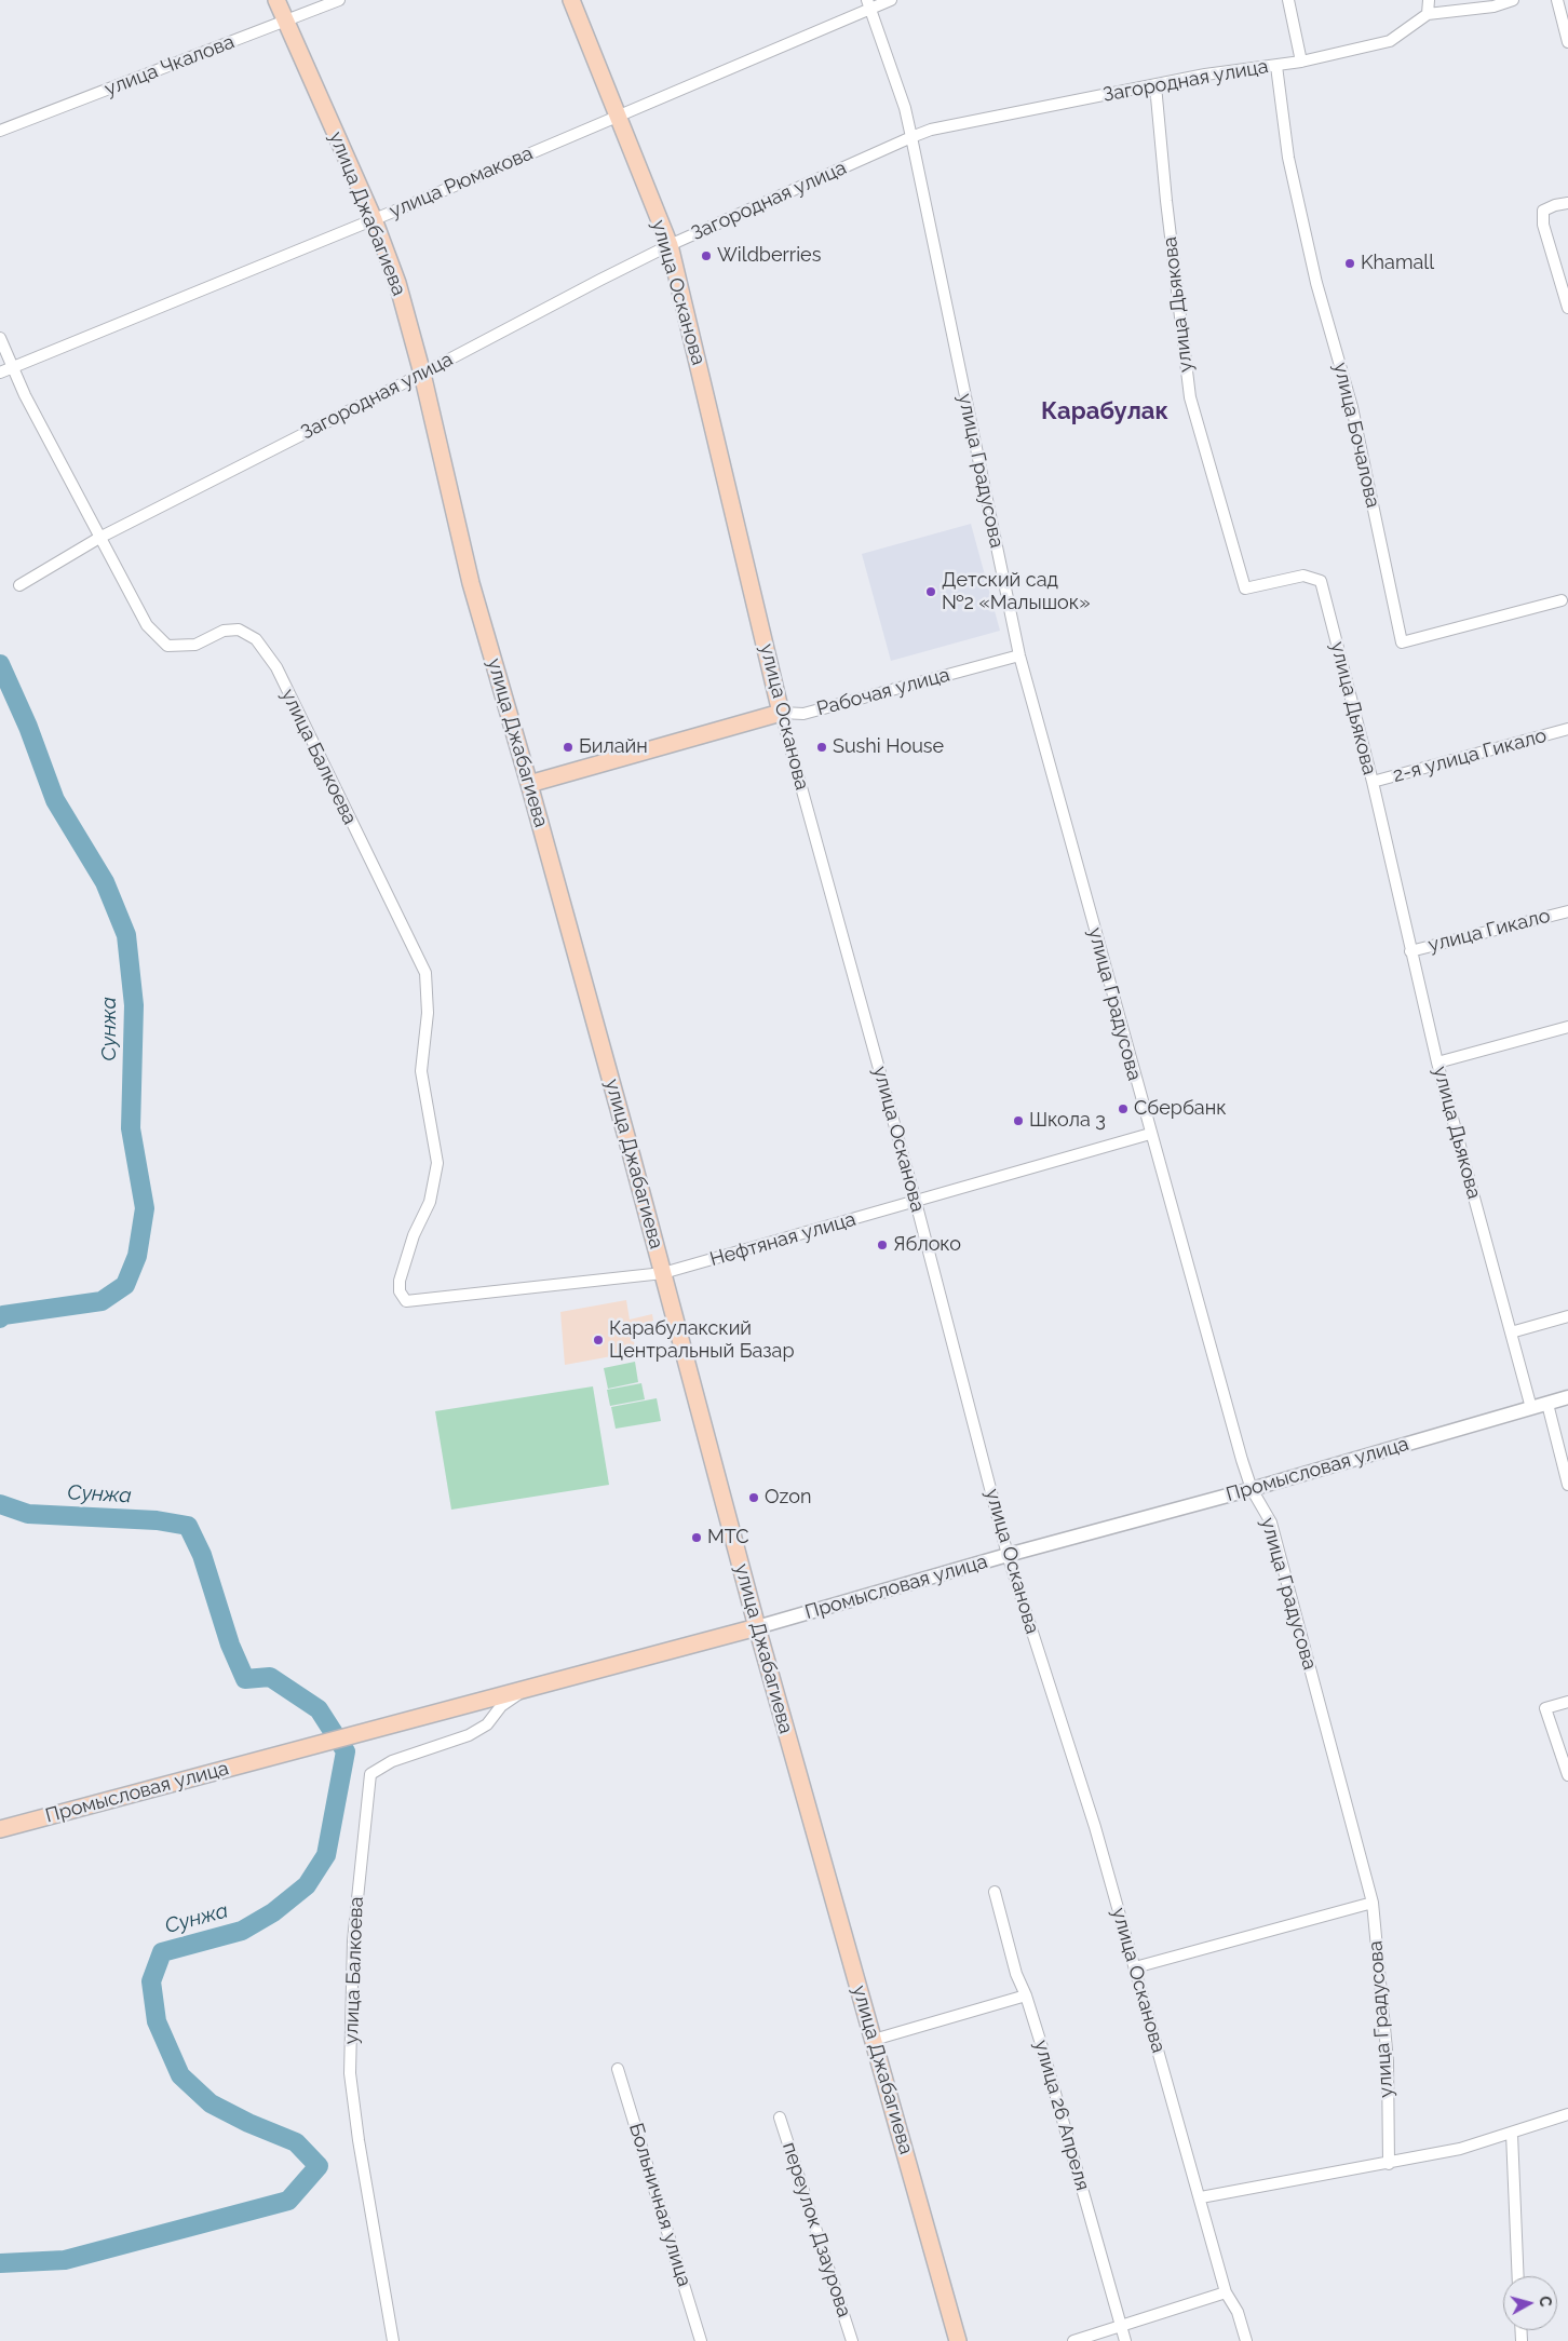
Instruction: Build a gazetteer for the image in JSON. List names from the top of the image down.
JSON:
{
  "streets": {
    "main road": [
      "улица Джабагиева",
      "улица Осканова",
      "Рабочая улица",
      "Промысловая улица"
    ],
    "street": [
      "улица Чкалова",
      "Загородная улица",
      "улица Рюмакова",
      "улица Дьякова",
      "улица Бочалова",
      "улица Градусова",
      "2-я улица Гикало",
      "улица Балкоева",
      "улица Гикало",
      "Нефтяная улица",
      "улица 26 Апреля",
      "Больничная улица",
      "переулок Дзаурова"
    ]
  },
  "crossings": [
    ["улица Чкалова", "улица Джабагиева"],
    ["Загородная улица", "улица Джабагиева"],
    ["Загородная улица", "улица Осканова"],
    ["Загородная улица", "улица Дьякова"],
    ["Загородная улица", "улица Бочалова"],
    ["Загородная улица", "улица Градусова"],
    ["Загородная улица", "улица Балкоева"],
    ["улица Рюмакова", "улица Джабагиева"],
    ["улица Рюмакова", "улица Осканова"],
    ["улица Рюмакова", "улица Градусова"],
    ["улица Рюмакова", "улица Балкоева"],
    ["улица Джабагиева", "Рабочая улица"],
    ["улица Джабагиева", "Нефтяная улица"],
    ["улица Джабагиева", "Промысловая улица"],
    ["улица Осканова", "Рабочая улица"],
    ["улица Осканова", "Нефтяная улица"],
    ["улица Осканова", "Промысловая улица"],
    ["улица Дьякова", "2-я улица Гикало"],
    ["улица Дьякова", "улица Гикало"],
    ["улица Дьякова", "Промысловая улица"],
    ["улица Градусова", "Рабочая улица"],
    ["улица Градусова", "Нефтяная улица"],
    ["улица Градусова", "Промысловая улица"],
    ["улица Балкоева", "Нефтяная улица"],
    ["улица Балкоева", "Промысловая улица"]
  ],
  "districts": ["Карабулак"],
  "water": ["Сунжа"],
  "places": [
    "Wildberries",
    "Khamall",
    "Детский сад №2 «Малышок»",
    "Билайн",
    "Sushi House",
    "Сбербанк",
    "Школа 3",
    "Яблоко",
    "Карабулакский Центральный Базар",
    "Ozon",
    "МТС"
  ],
  "north": "right"
}
